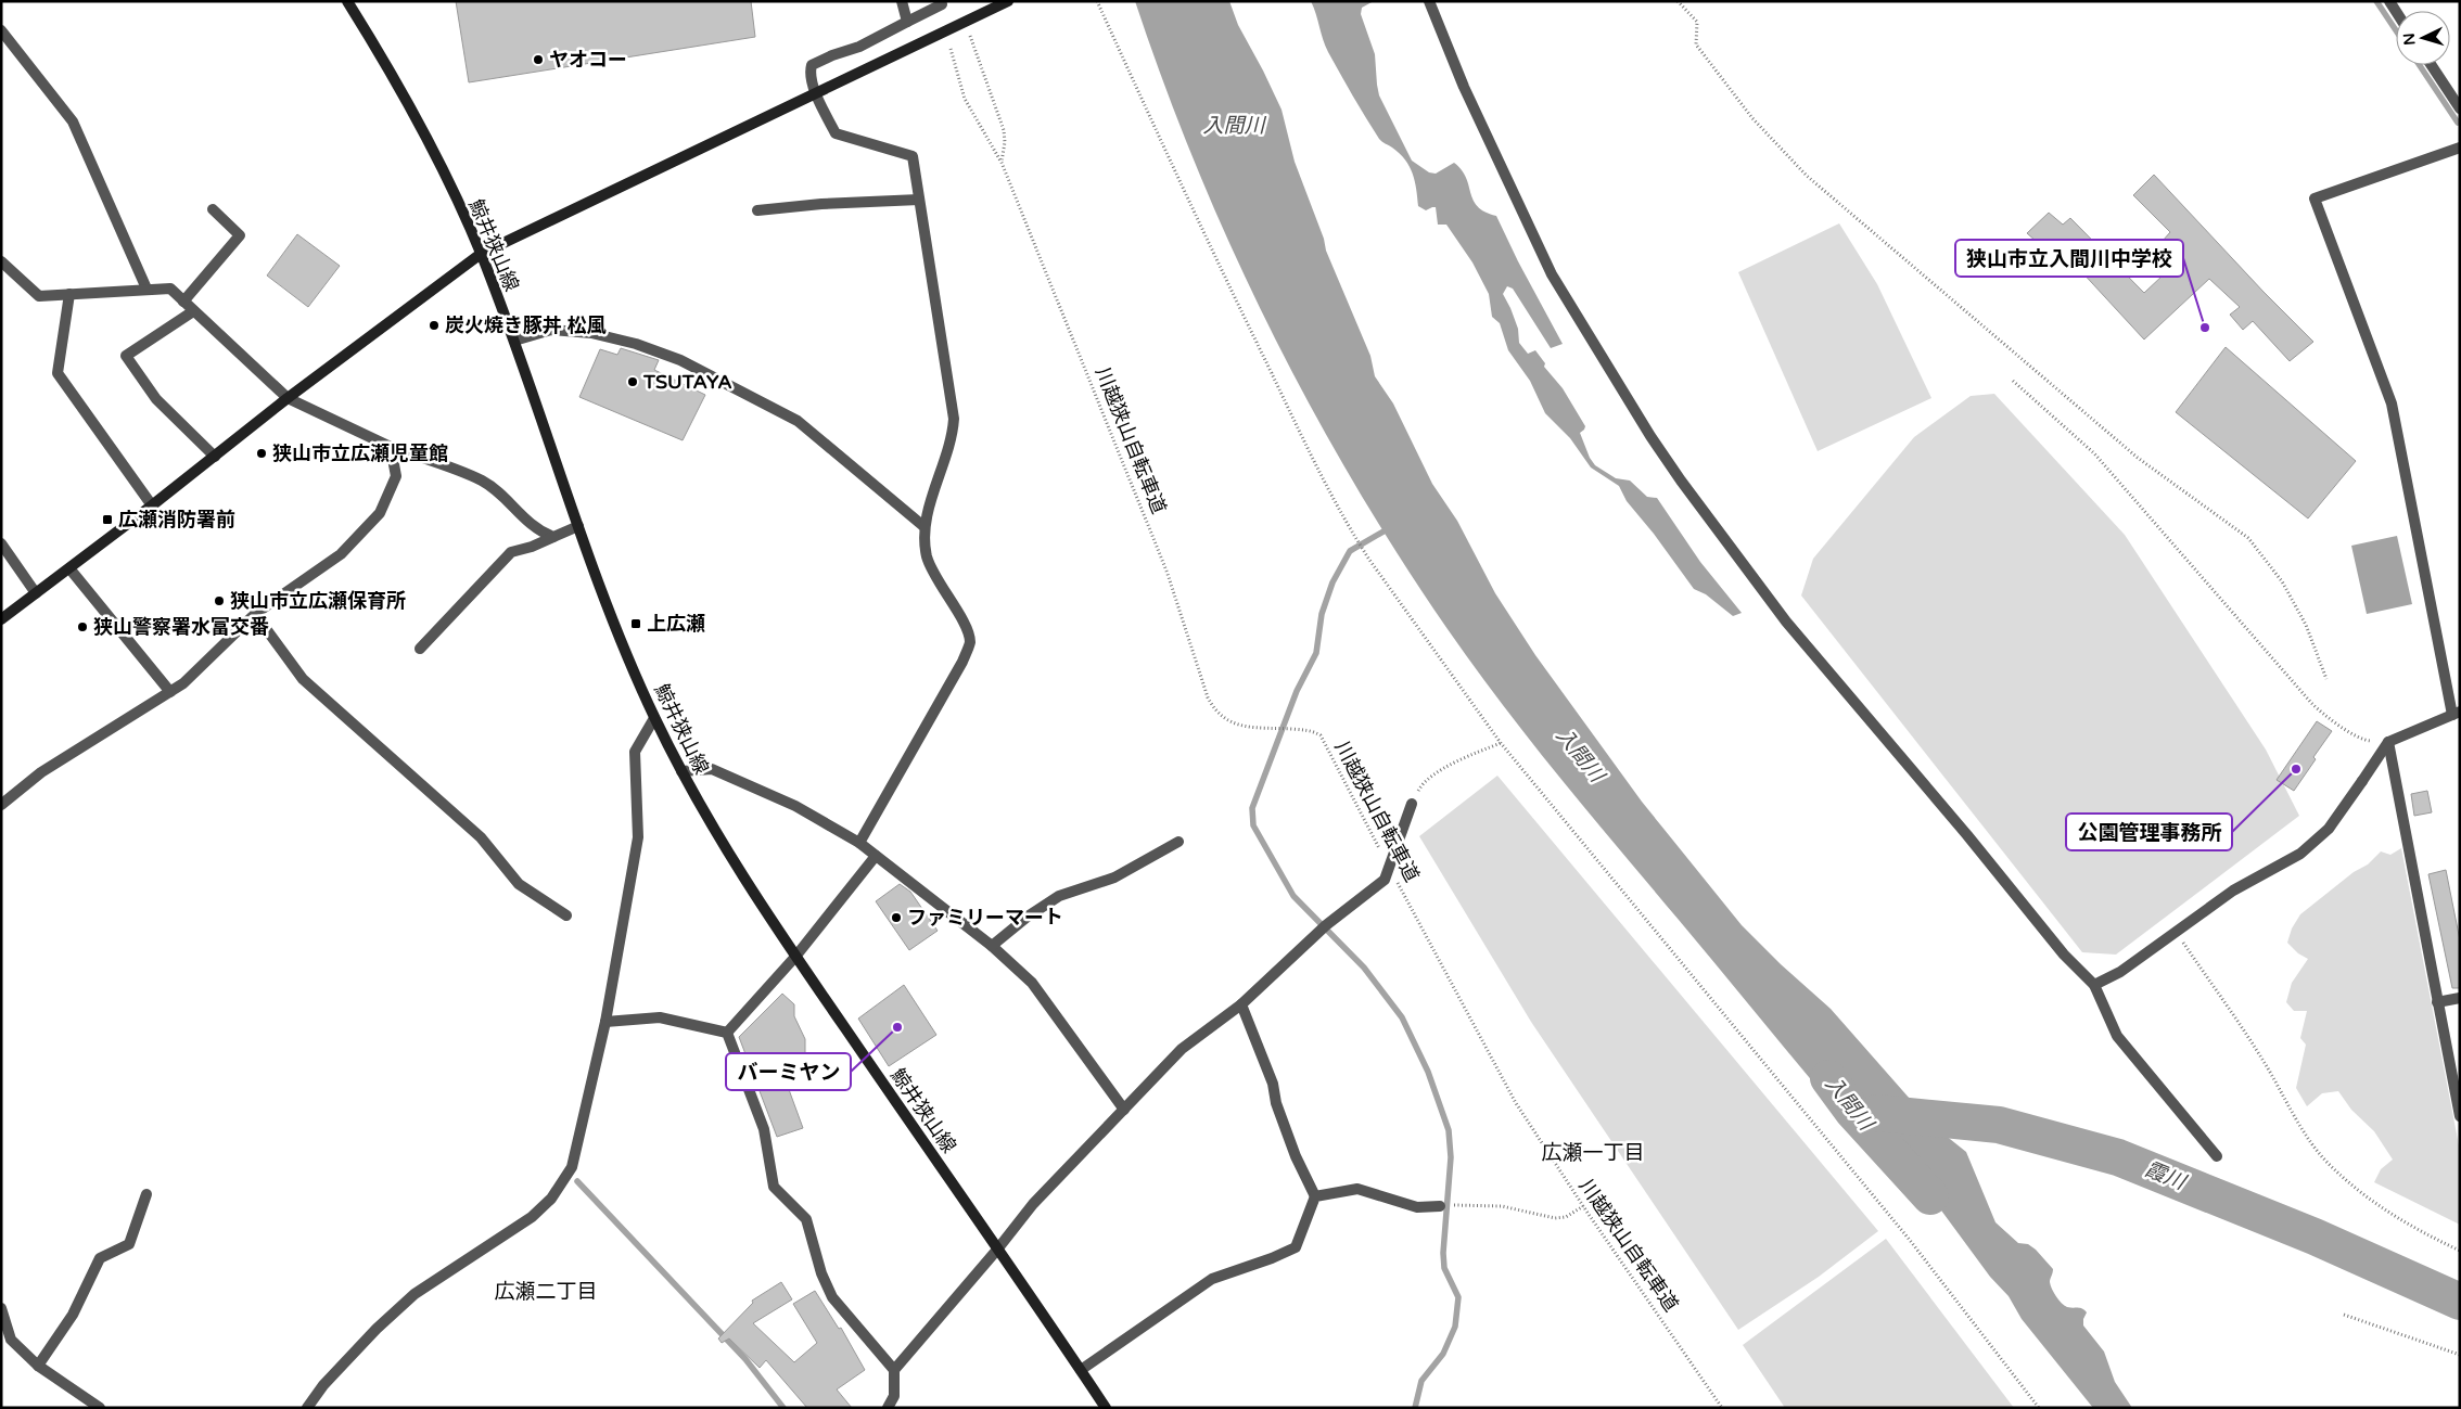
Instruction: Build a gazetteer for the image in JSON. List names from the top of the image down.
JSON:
{
  "streets": {
    "main road": ["鯨井狭山線"],
    "path": ["川越狭山自転車道"]
  },
  "districts": ["広瀬一丁目", "広瀬二丁目"],
  "water": ["入間川", "霞川"],
  "places": {
    "other": [
      "ヤオコー",
      "炭火焼き豚丼 松風",
      "狭山市立入間川中学校",
      "TSUTAYA",
      "狭山市立広瀬児童館",
      "狭山市立広瀬保育所",
      "狭山警察署水富交番",
      "公園管理事務所",
      "ファミリーマート",
      "バーミヤン"
    ],
    "transit": ["広瀬消防署前", "上広瀬"]
  },
  "north": "left"
}
